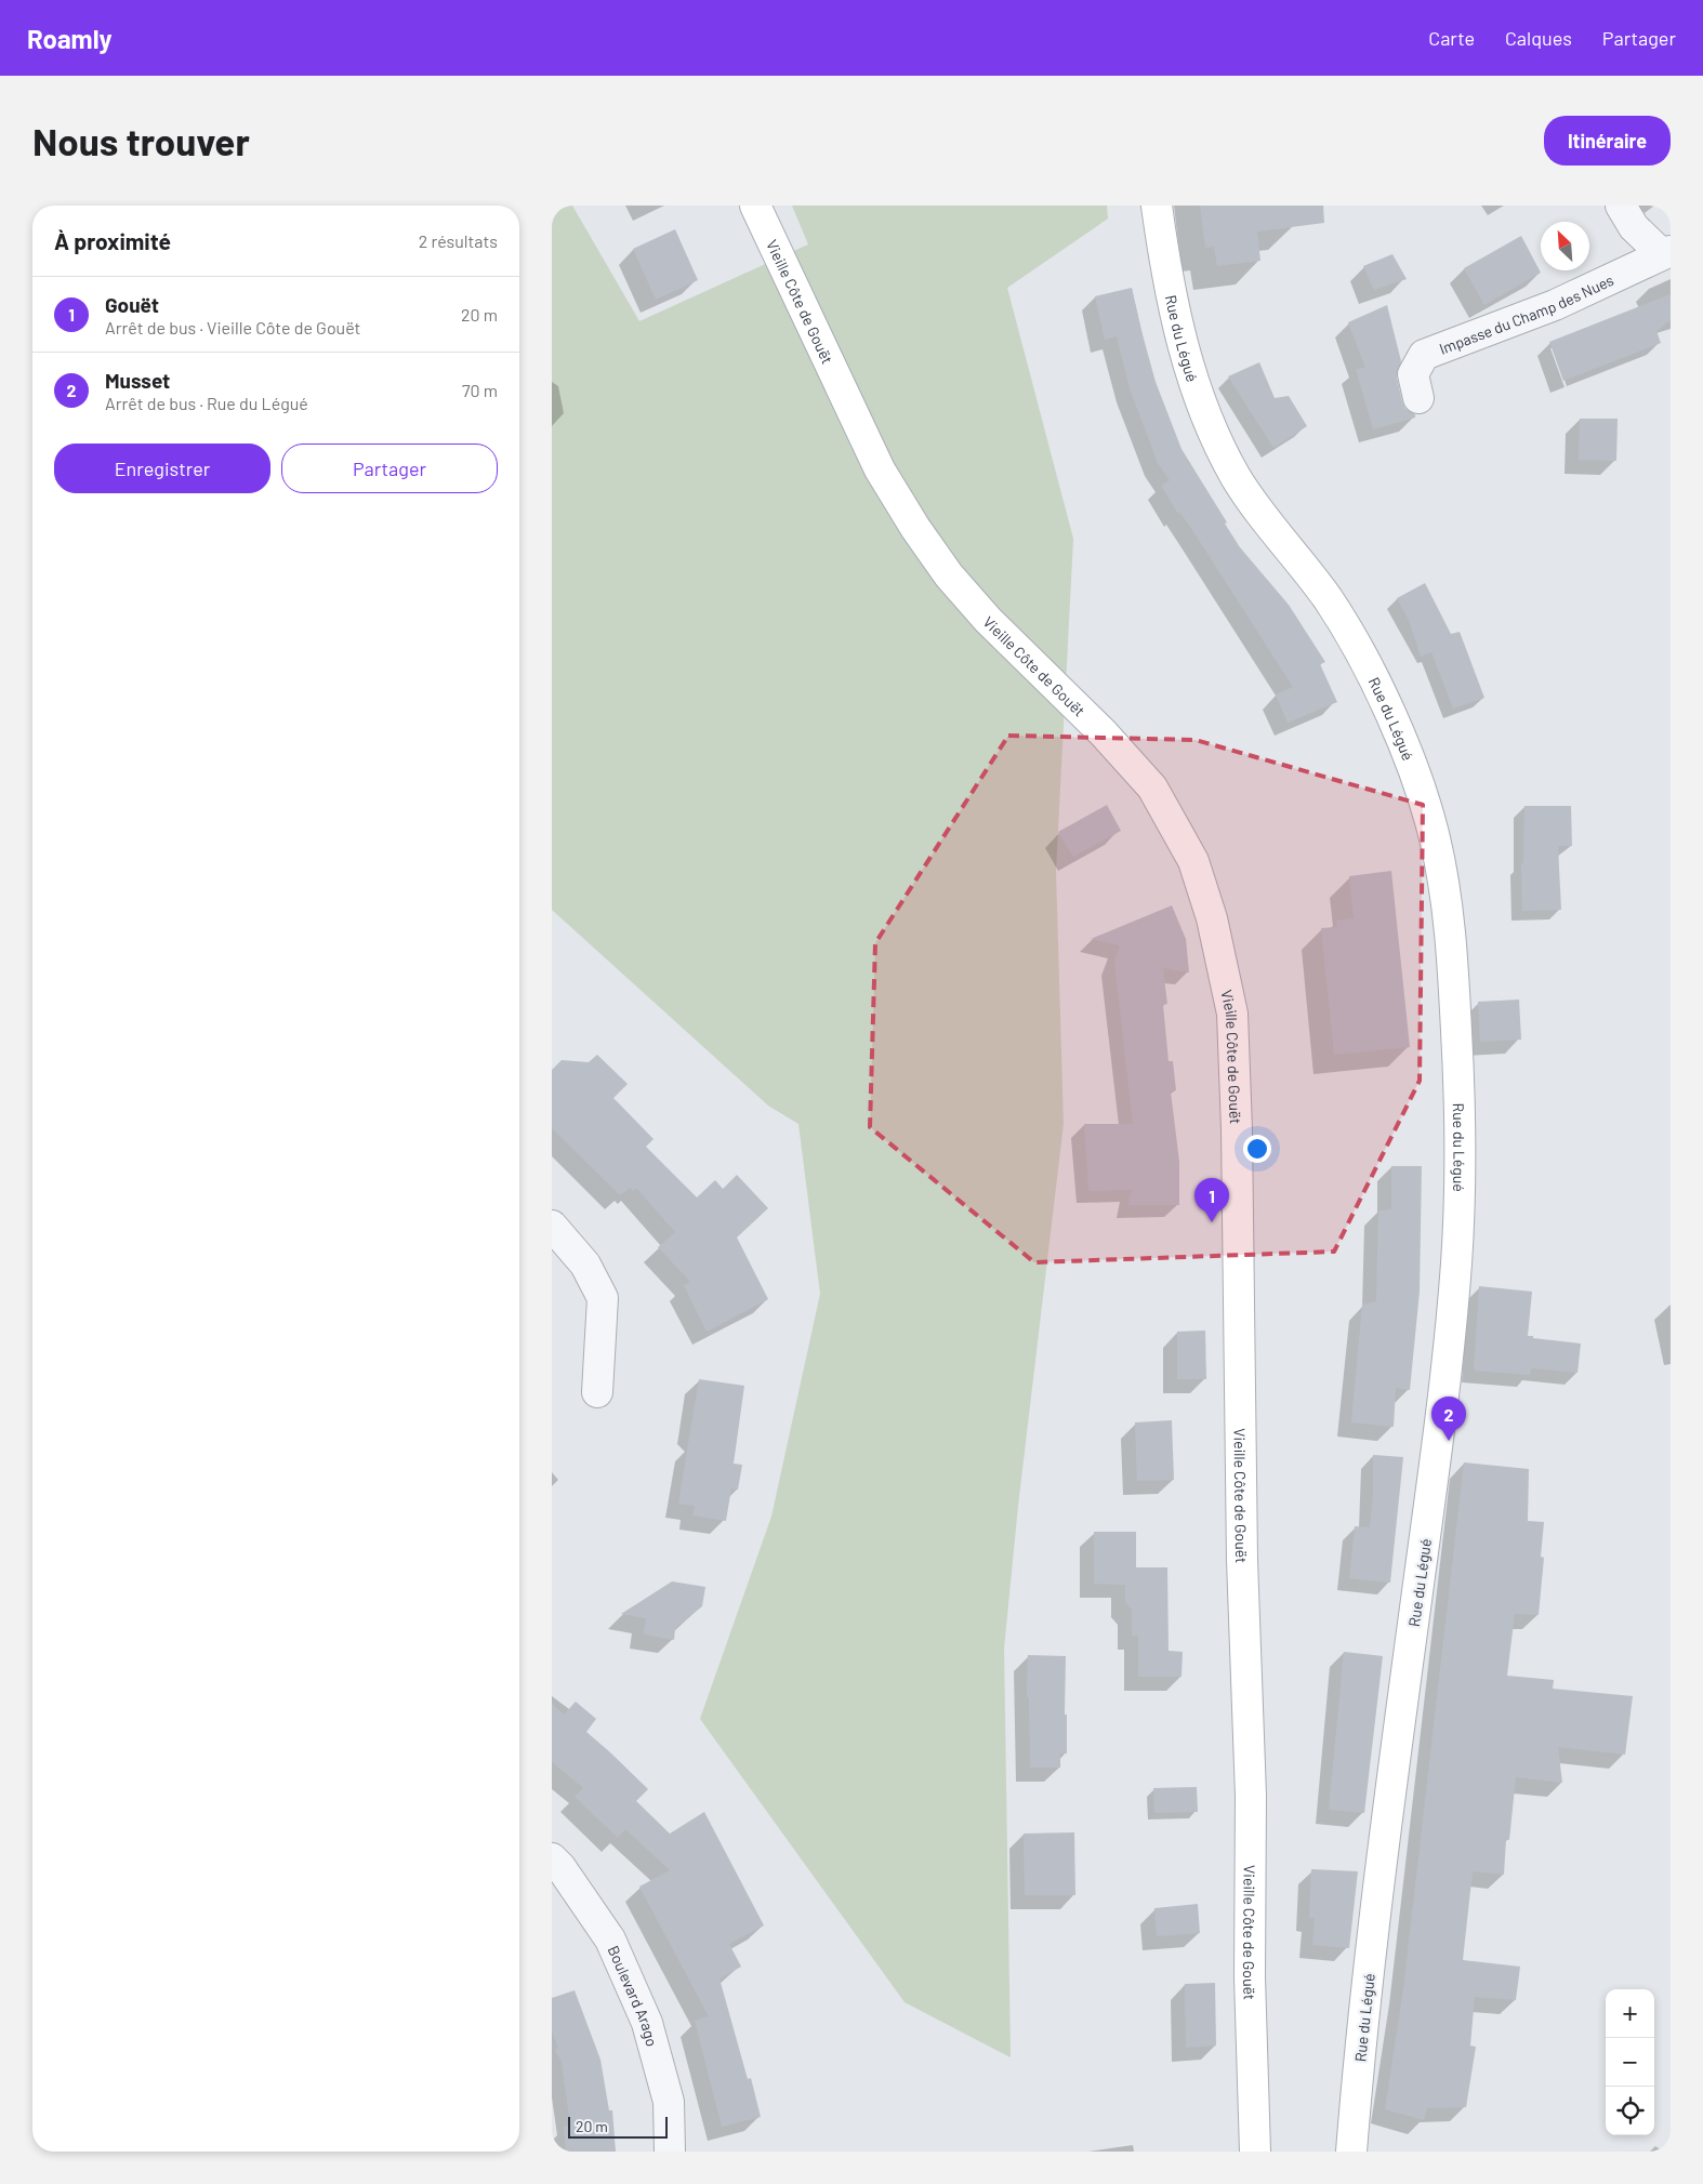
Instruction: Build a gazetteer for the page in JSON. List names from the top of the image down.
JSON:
{
  "streets": {
    "street": [
      "Vieille Côte de Gouët",
      "Impasse du Champ des Nues",
      "Rue du Légué",
      "Boulevard Arago"
    ]
  },
  "scale_bar": "20 m",
  "north": "top left",
  "page": {
    "header": "Roamly",
    "nav": ["Carte", "Calques", "Partager"],
    "buttons": [
      "Itinéraire",
      ["Enregistrer", "Partager"]
    ],
    "title": "Nous trouver",
    "heading": ["À proximité", "2 résultats"],
    "list": [
      {
        "mark": "1",
        "name": "Gouët",
        "note": "Arrêt de bus · Vieille Côte de Gouët",
        "value": "20 m"
      },
      {
        "mark": "2",
        "name": "Musset",
        "note": "Arrêt de bus · Rue du Légué",
        "value": "70 m"
      }
    ],
    "pins": ["1", "2"],
    "map_buttons": ["+", "−"],
    "scale": "20 m"
  }
}
